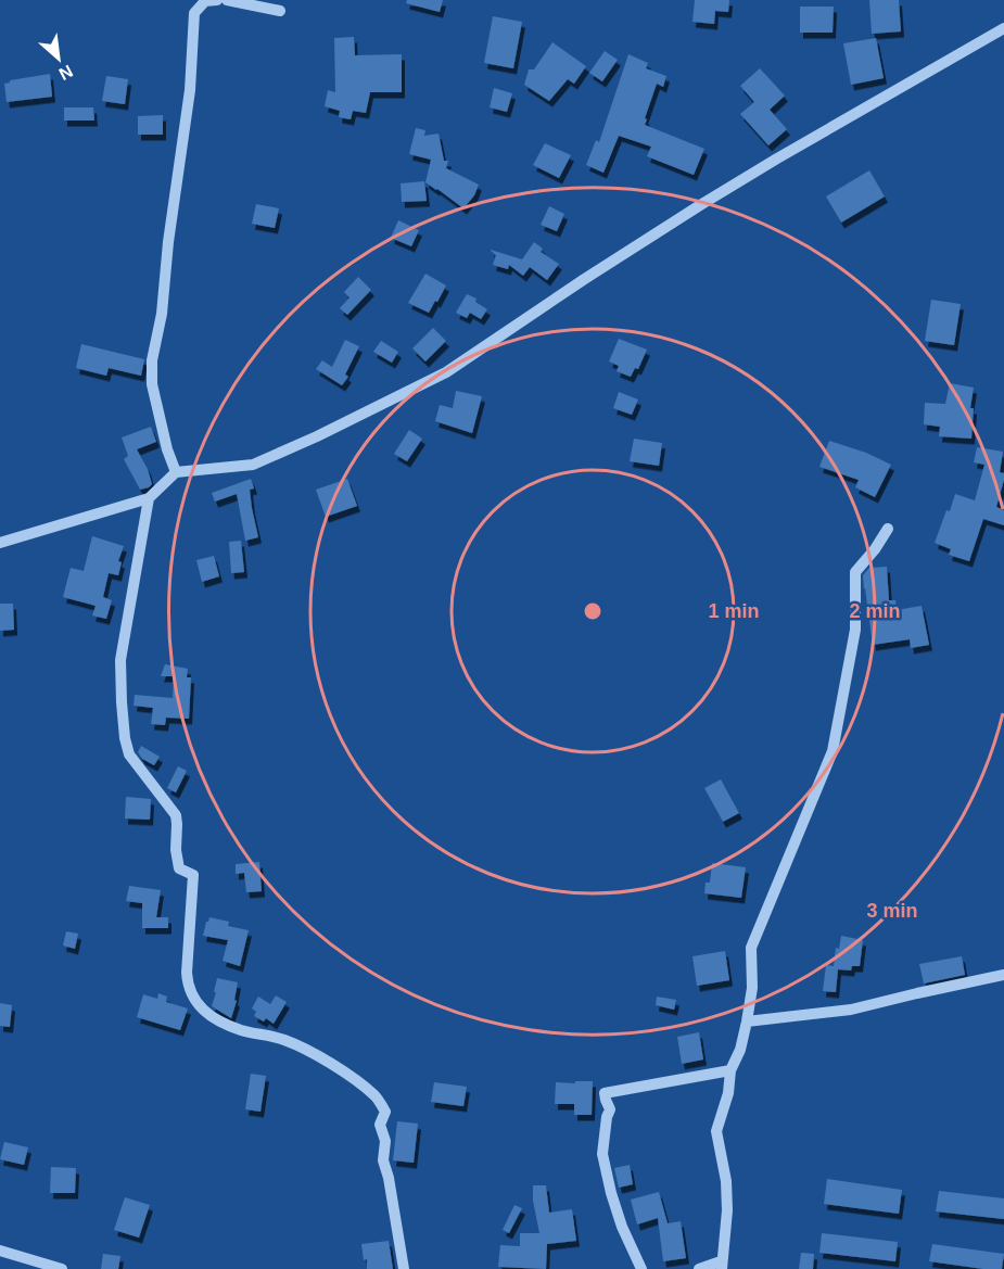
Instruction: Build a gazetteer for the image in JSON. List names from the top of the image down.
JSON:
{
  "north": "bottom right",
  "rings": ["1 min", "2 min", "3 min"]
}
